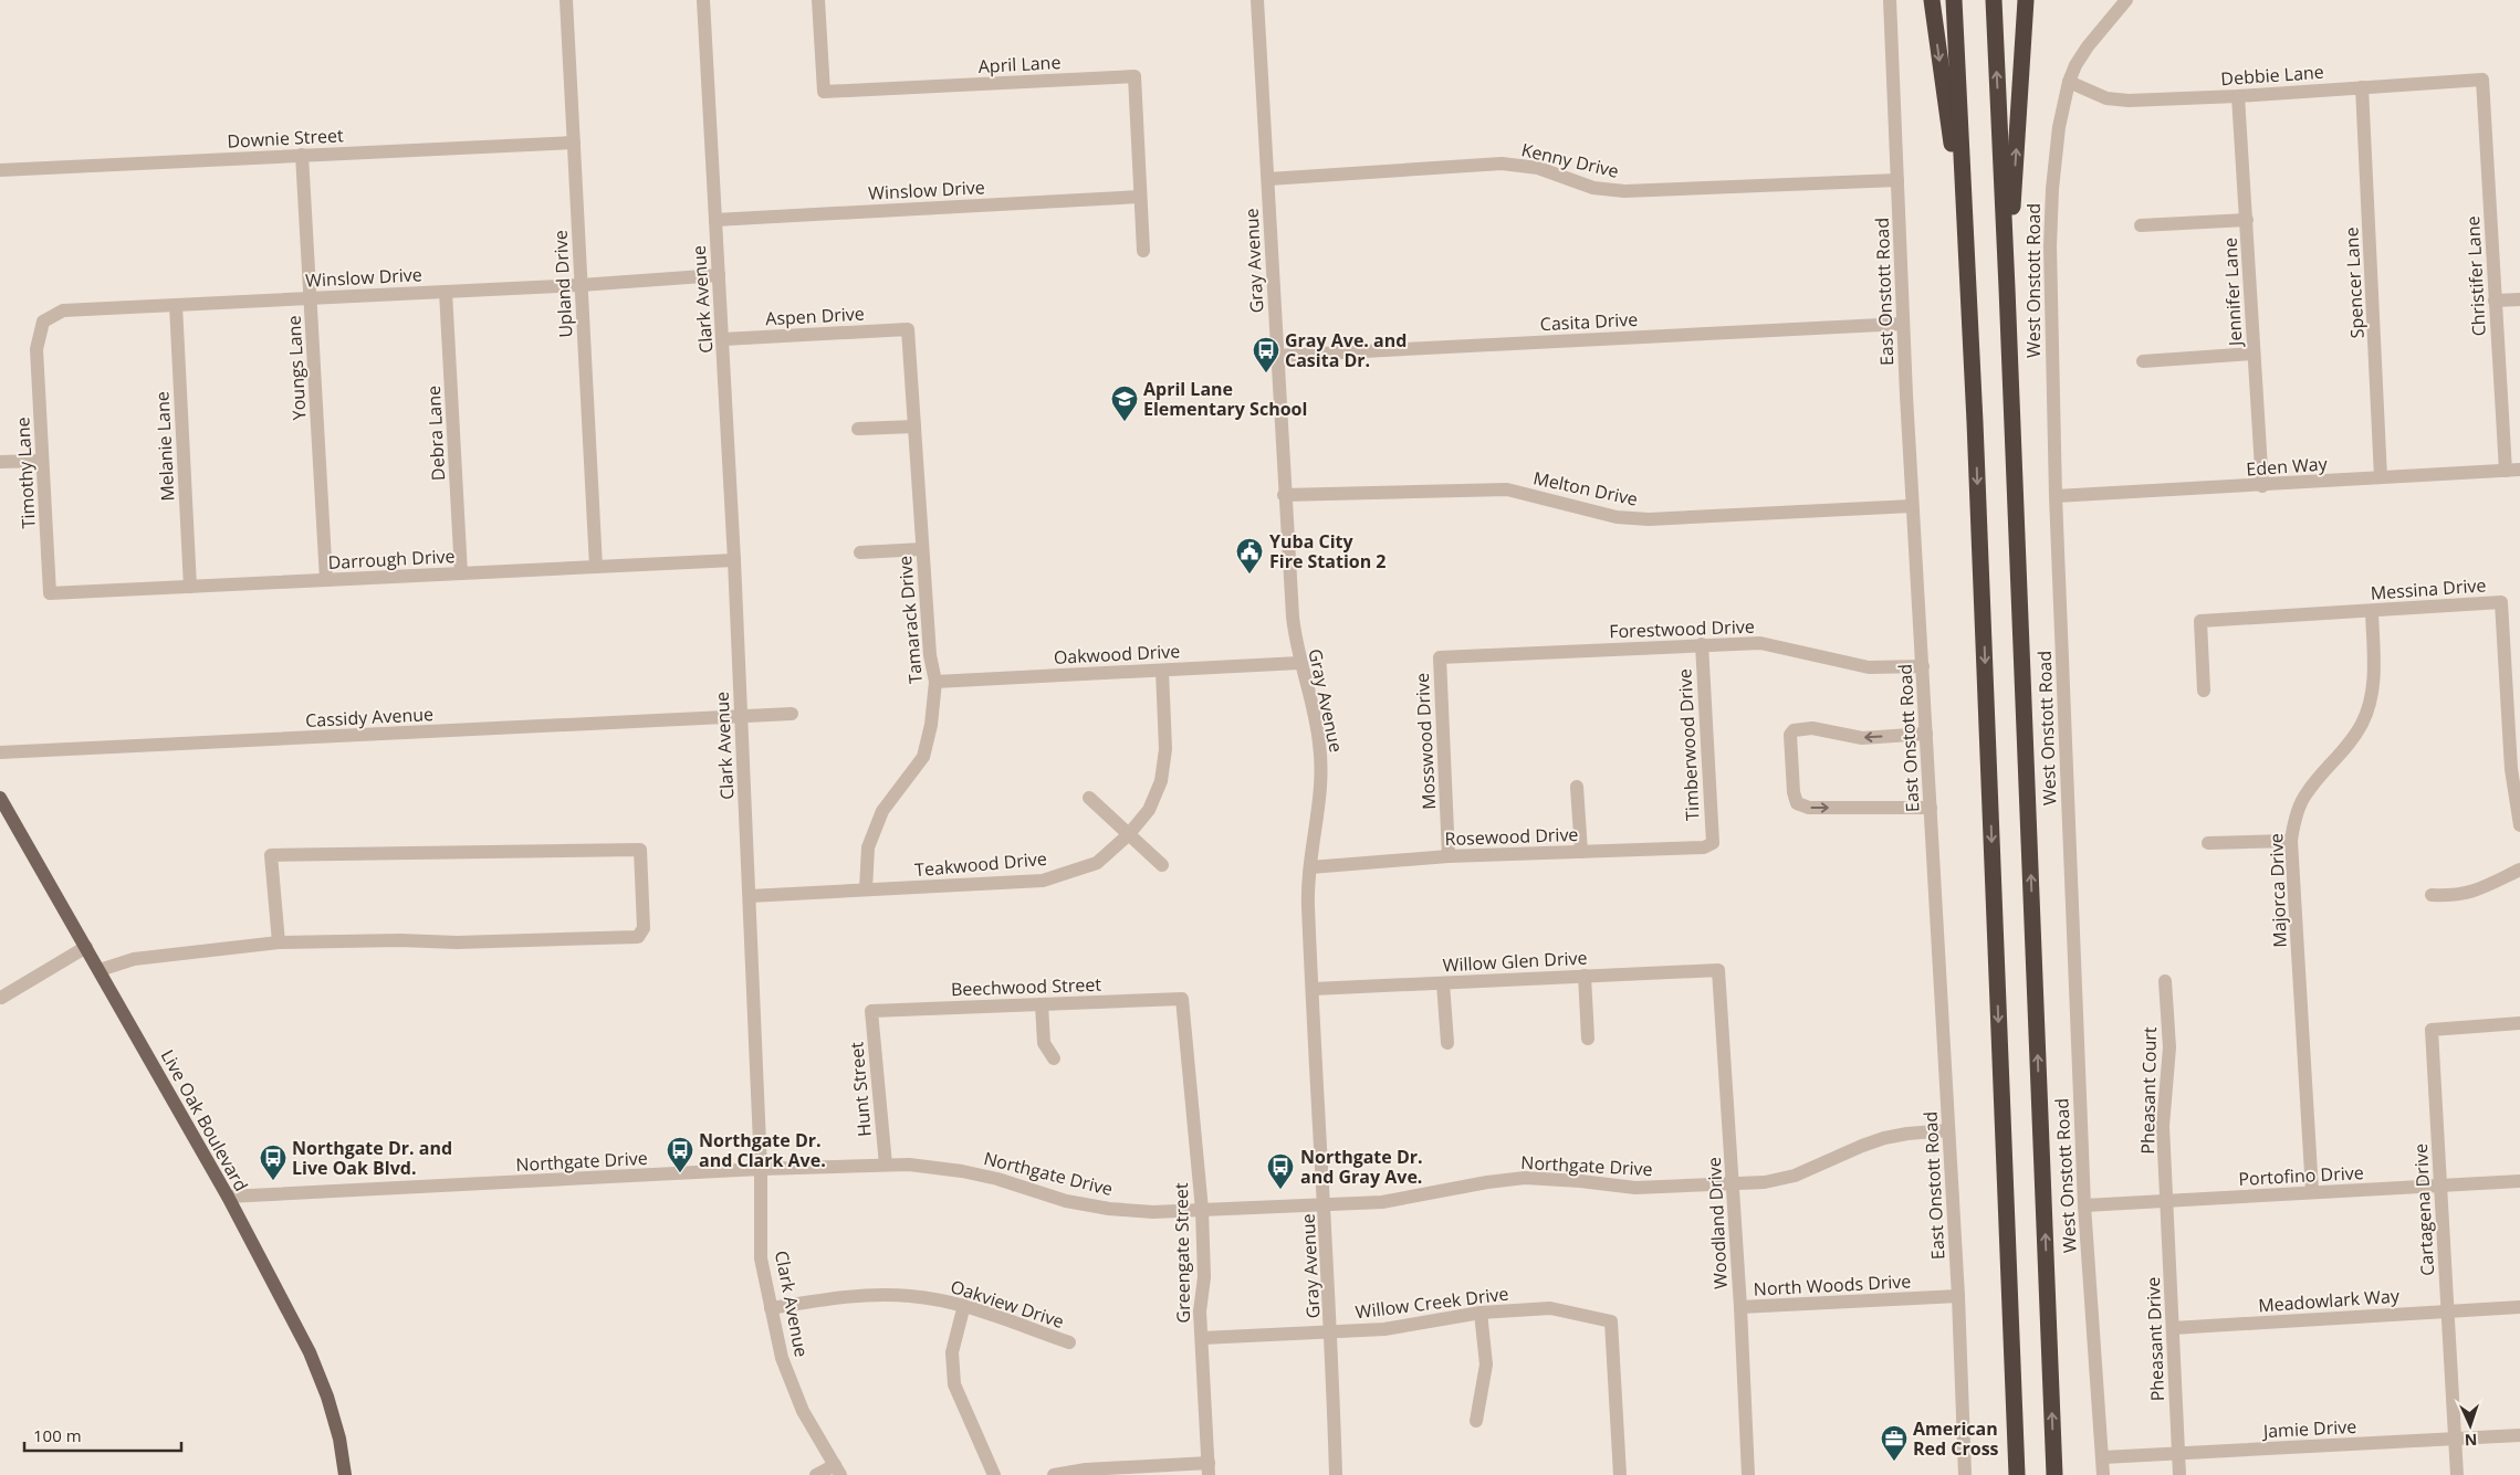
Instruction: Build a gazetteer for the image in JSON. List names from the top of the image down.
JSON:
{
  "streets": {
    "main road": ["Live Oak Boulevard"],
    "street": [
      "April Lane",
      "Debbie Lane",
      "Downie Street",
      "Kenny Drive",
      "Winslow Drive",
      "Gray Avenue",
      "Christifer Lane",
      "West Onstott Road",
      "Spencer Lane",
      "Upland Drive",
      "East Onstott Road",
      "Jennifer Lane",
      "Clark Avenue",
      "Aspen Drive",
      "Casita Drive",
      "Youngs Lane",
      "Debra Lane",
      "Melanie Lane",
      "Eden Way",
      "Timothy Lane",
      "Melton Drive",
      "Darrough Drive",
      "Messina Drive",
      "Tamarack Drive",
      "Forestwood Drive",
      "Oakwood Drive",
      "Cassidy Avenue",
      "Mosswood Drive",
      "Timberwood Drive",
      "Rosewood Drive",
      "Teakwood Drive",
      "Majorca Drive",
      "Willow Glen Drive",
      "Beechwood Street",
      "Hunt Street",
      "Pheasant Court",
      "Northgate Drive",
      "Portofino Drive",
      "Cartagena Drive",
      "Woodland Drive",
      "Greengate Street",
      "North Woods Drive",
      "Meadowlark Way",
      "Willow Creek Drive",
      "Oakview Drive",
      "Pheasant Drive",
      "Jamie Drive"
    ]
  },
  "crossings": [
    ["April Lane", "Winslow Drive"],
    ["Debbie Lane", "Christifer Lane"],
    ["Debbie Lane", "West Onstott Road"],
    ["Debbie Lane", "Spencer Lane"],
    ["Debbie Lane", "Jennifer Lane"],
    ["Downie Street", "Upland Drive"],
    ["Downie Street", "Youngs Lane"],
    ["Kenny Drive", "Gray Avenue"],
    ["Kenny Drive", "East Onstott Road"],
    ["Winslow Drive", "Upland Drive"],
    ["Winslow Drive", "Clark Avenue"],
    ["Winslow Drive", "Youngs Lane"],
    ["Winslow Drive", "Debra Lane"],
    ["Winslow Drive", "Melanie Lane"],
    ["Winslow Drive", "Timothy Lane"],
    ["Gray Avenue", "Casita Drive"],
    ["Gray Avenue", "Melton Drive"],
    ["Gray Avenue", "Oakwood Drive"],
    ["Gray Avenue", "Rosewood Drive"],
    ["Gray Avenue", "Willow Glen Drive"],
    ["Gray Avenue", "Northgate Drive"],
    ["Gray Avenue", "Willow Creek Drive"],
    ["Christifer Lane", "Eden Way"],
    ["West Onstott Road", "Eden Way"],
    ["West Onstott Road", "Portofino Drive"],
    ["West Onstott Road", "Jamie Drive"],
    ["Spencer Lane", "Eden Way"],
    ["Upland Drive", "Darrough Drive"],
    ["East Onstott Road", "Casita Drive"],
    ["East Onstott Road", "Melton Drive"],
    ["East Onstott Road", "Forestwood Drive"],
    ["East Onstott Road", "Northgate Drive"],
    ["East Onstott Road", "North Woods Drive"],
    ["Jennifer Lane", "Eden Way"],
    ["Clark Avenue", "Aspen Drive"],
    ["Clark Avenue", "Darrough Drive"],
    ["Clark Avenue", "Cassidy Avenue"],
    ["Clark Avenue", "Teakwood Drive"],
    ["Clark Avenue", "Northgate Drive"],
    ["Clark Avenue", "Oakview Drive"],
    ["Aspen Drive", "Tamarack Drive"],
    ["Youngs Lane", "Darrough Drive"],
    ["Debra Lane", "Darrough Drive"],
    ["Melanie Lane", "Darrough Drive"],
    ["Timothy Lane", "Darrough Drive"],
    ["Messina Drive", "Majorca Drive"],
    ["Tamarack Drive", "Oakwood Drive"],
    ["Tamarack Drive", "Teakwood Drive"],
    ["Forestwood Drive", "Mosswood Drive"],
    ["Forestwood Drive", "Timberwood Drive"],
    ["Oakwood Drive", "Teakwood Drive"],
    ["Mosswood Drive", "Rosewood Drive"],
    ["Timberwood Drive", "Rosewood Drive"],
    ["Majorca Drive", "Portofino Drive"],
    ["Willow Glen Drive", "Woodland Drive"],
    ["Beechwood Street", "Hunt Street"],
    ["Beechwood Street", "Greengate Street"],
    ["Hunt Street", "Northgate Drive"],
    ["Pheasant Court", "Portofino Drive"],
    ["Pheasant Court", "Pheasant Drive"],
    ["Live Oak Boulevard", "Northgate Drive"],
    ["Northgate Drive", "Woodland Drive"],
    ["Northgate Drive", "Greengate Street"],
    ["Portofino Drive", "Cartagena Drive"],
    ["Portofino Drive", "Pheasant Drive"],
    ["Cartagena Drive", "Meadowlark Way"],
    ["Cartagena Drive", "Jamie Drive"],
    ["Woodland Drive", "North Woods Drive"],
    ["Greengate Street", "Willow Creek Drive"],
    ["Meadowlark Way", "Pheasant Drive"],
    ["Pheasant Drive", "Jamie Drive"]
  ],
  "places": {
    "bus stop": [
      "Gray Ave. and Casita Dr.",
      "Northgate Dr. and Clark Ave.",
      "Northgate Dr. and Live Oak Blvd.",
      "Northgate Dr. and Gray Ave."
    ],
    "school or university": ["April Lane Elementary School"],
    "public building": ["Yuba City Fire Station 2"],
    "office": ["American Red Cross"]
  },
  "scale_bar": "100 m",
  "north": "bottom"
}
